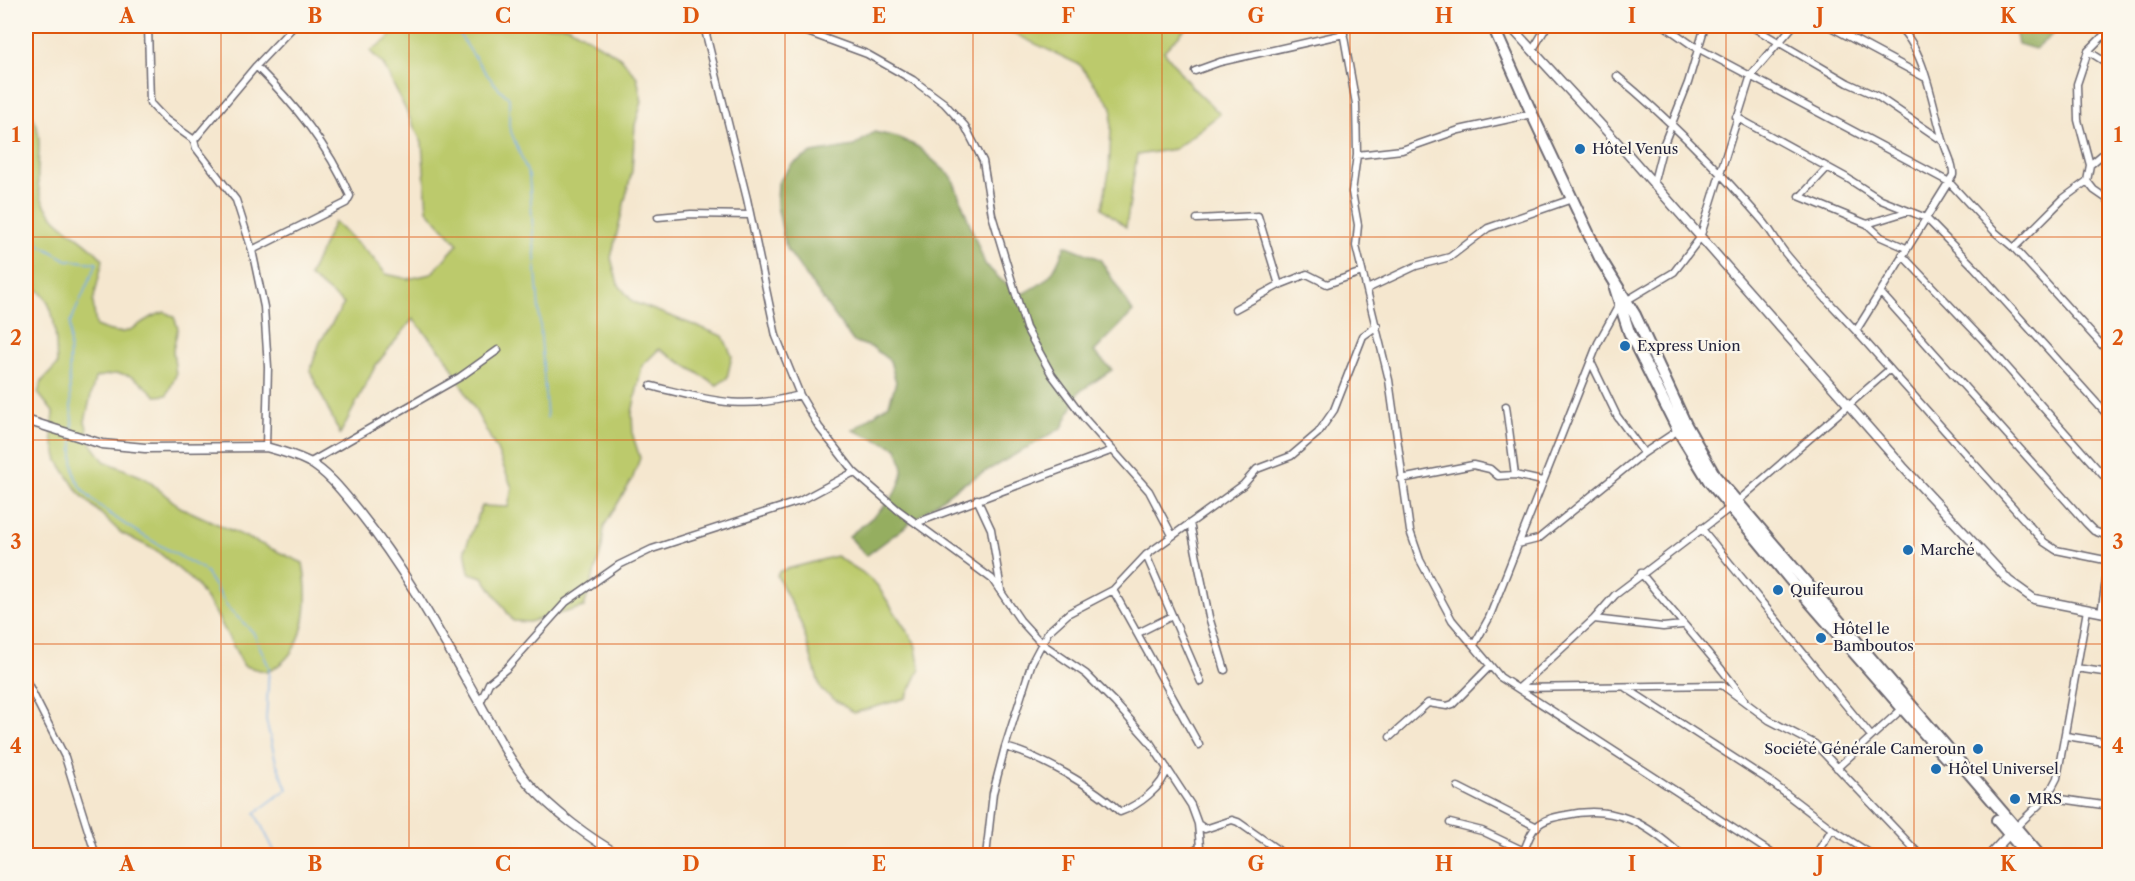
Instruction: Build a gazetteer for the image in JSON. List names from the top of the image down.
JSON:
{
  "places": [
    "Hôtel Venus",
    "Express Union",
    "Marché",
    "Quifeurou",
    "Hôtel le Bamboutos",
    "Société Générale Cameroun",
    "Hôtel Universel",
    "MRS"
  ],
  "grid": {
    "columns": [
      "A",
      "B",
      "C",
      "D",
      "E",
      "F",
      "G",
      "H",
      "I",
      "J",
      "K"
    ],
    "rows": [
      "1",
      "2",
      "3",
      "4"
    ]
  }
}
